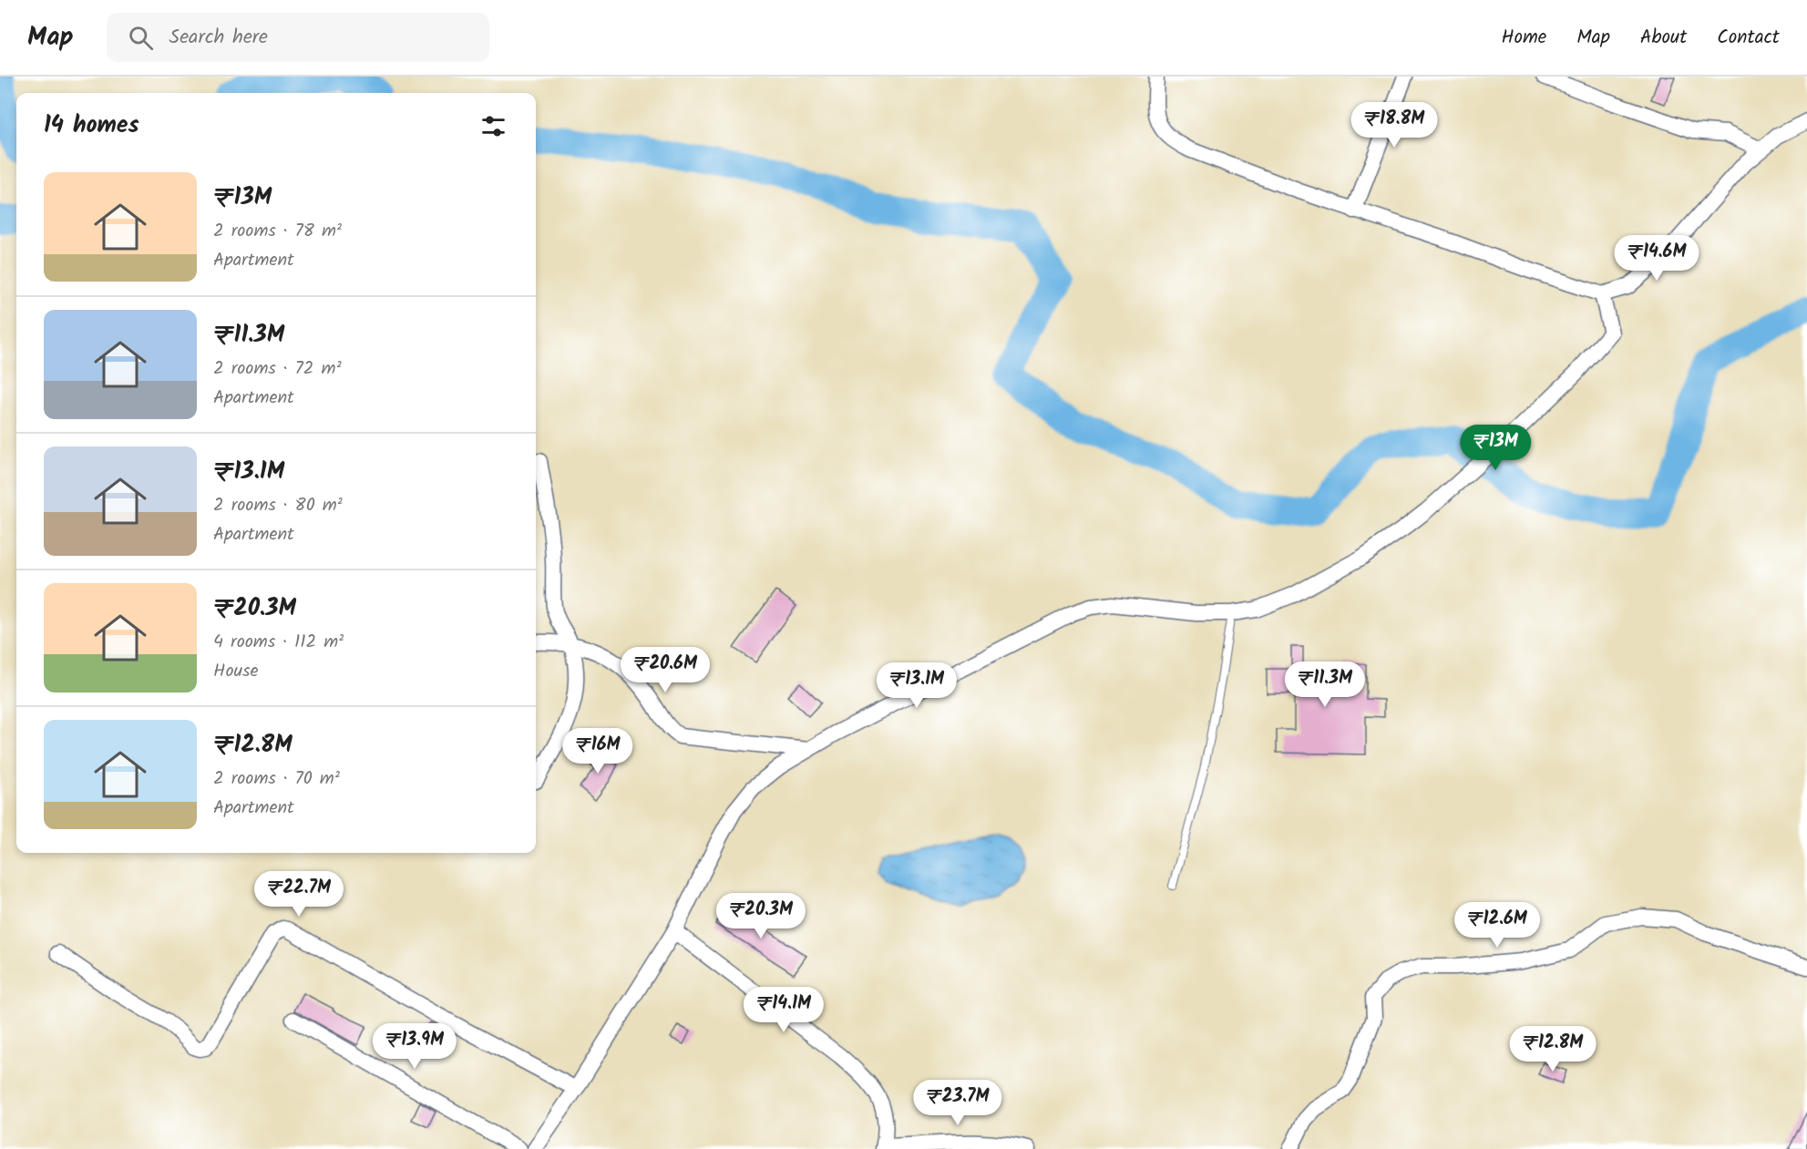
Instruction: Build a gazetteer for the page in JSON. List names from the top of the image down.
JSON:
{
  "page": {
    "header": "Map",
    "search": "Search here",
    "nav": [
      "Home",
      "Map",
      "About",
      "Contact"
    ],
    "heading": "14 homes",
    "price": [
      "₹18.8M",
      "₹14.6M",
      "₹13M",
      "₹20.6M",
      "₹11.3M",
      "₹13.1M",
      "₹16M",
      "₹22.7M",
      "₹20.3M",
      "₹12.6M",
      "₹14.1M",
      "₹13.9M",
      "₹12.8M",
      "₹23.7M"
    ],
    "list": [
      {
        "name": "₹13M",
        "note": "2 rooms · 78 m² · Apartment"
      },
      {
        "name": "₹11.3M",
        "note": "2 rooms · 72 m² · Apartment"
      },
      {
        "name": "₹13.1M",
        "note": "2 rooms · 80 m² · Apartment"
      },
      {
        "name": "₹20.3M",
        "note": "4 rooms · 112 m² · House"
      },
      {
        "name": "₹12.8M",
        "note": "2 rooms · 70 m² · Apartment"
      }
    ]
  }
}
